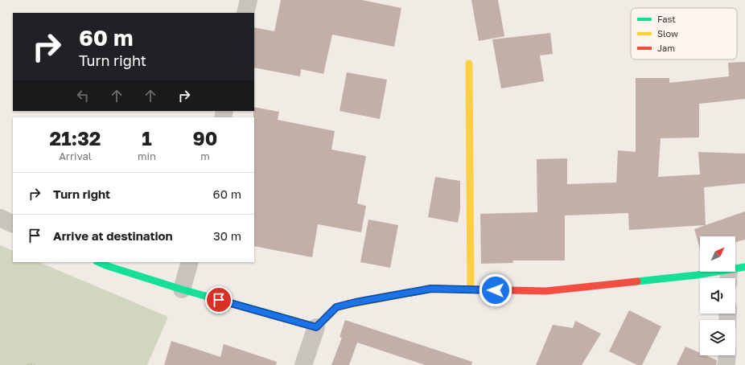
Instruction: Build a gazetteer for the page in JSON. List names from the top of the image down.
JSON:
{
  "legend": ["Fast", "Slow", "Jam"],
  "north": "top right",
  "page": {
    "turn": ["60 m", "Turn right"],
    "eta": [
      "21:32",
      "Arrival",
      "1",
      "min",
      "90",
      "m"
    ],
    "list": [
      {
        "name": "Turn right",
        "value": "60 m"
      },
      {
        "name": "Arrive at destination",
        "value": "30 m"
      }
    ]
  }
}
